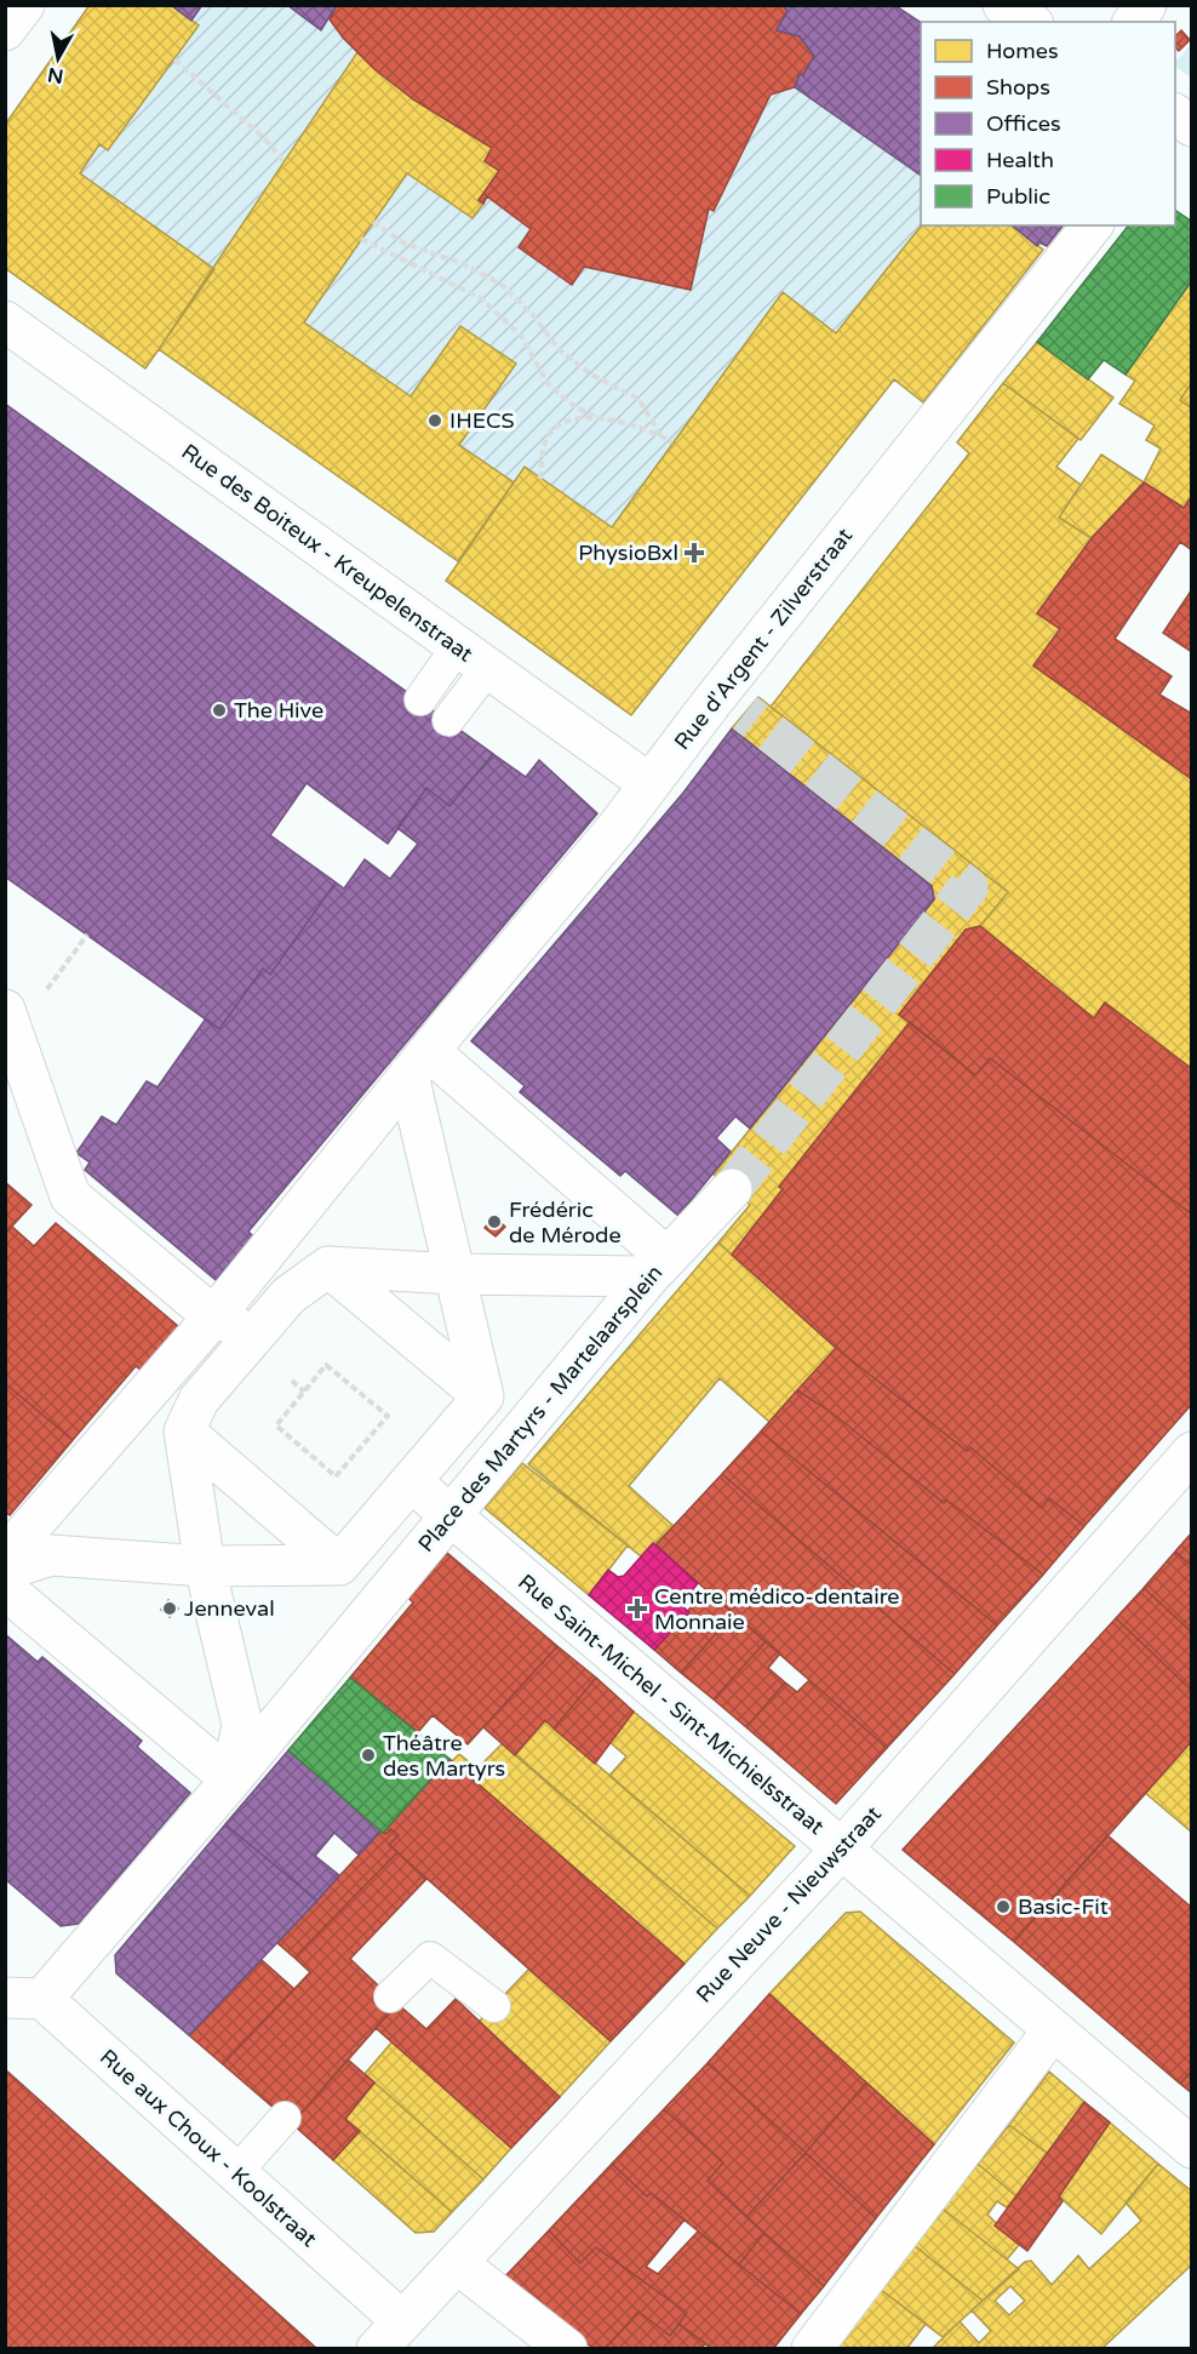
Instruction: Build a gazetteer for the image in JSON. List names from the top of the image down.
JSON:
{
  "streets": {
    "street": [
      "Rue des Boiteux - Kreupelenstraat",
      "Rue d'Argent - Zilverstraat",
      "Place des Martyrs - Martelaarsplein",
      "Rue Saint-Michel - Sint-Michielsstraat",
      "Rue Neuve - Nieuwstraat",
      "Rue aux Choux - Koolstraat"
    ]
  },
  "crossings": [
    ["Rue des Boiteux - Kreupelenstraat", "Rue d'Argent - Zilverstraat"],
    ["Rue d'Argent - Zilverstraat", "Place des Martyrs - Martelaarsplein"],
    ["Place des Martyrs - Martelaarsplein", "Rue Saint-Michel - Sint-Michielsstraat"],
    ["Place des Martyrs - Martelaarsplein", "Rue aux Choux - Koolstraat"],
    ["Rue Saint-Michel - Sint-Michielsstraat", "Rue Neuve - Nieuwstraat"],
    ["Rue Neuve - Nieuwstraat", "Rue aux Choux - Koolstraat"]
  ],
  "places": {
    "other": [
      "IHECS",
      "The Hive",
      "Frédéric de Mérode",
      "Jenneval",
      "Théâtre des Martyrs",
      "Basic-Fit"
    ],
    "health": ["PhysioBxl", "Centre médico-dentaire Monnaie"]
  },
  "legend": [
    "Homes",
    "Shops",
    "Offices",
    "Health",
    "Public"
  ],
  "north": "bottom"
}
